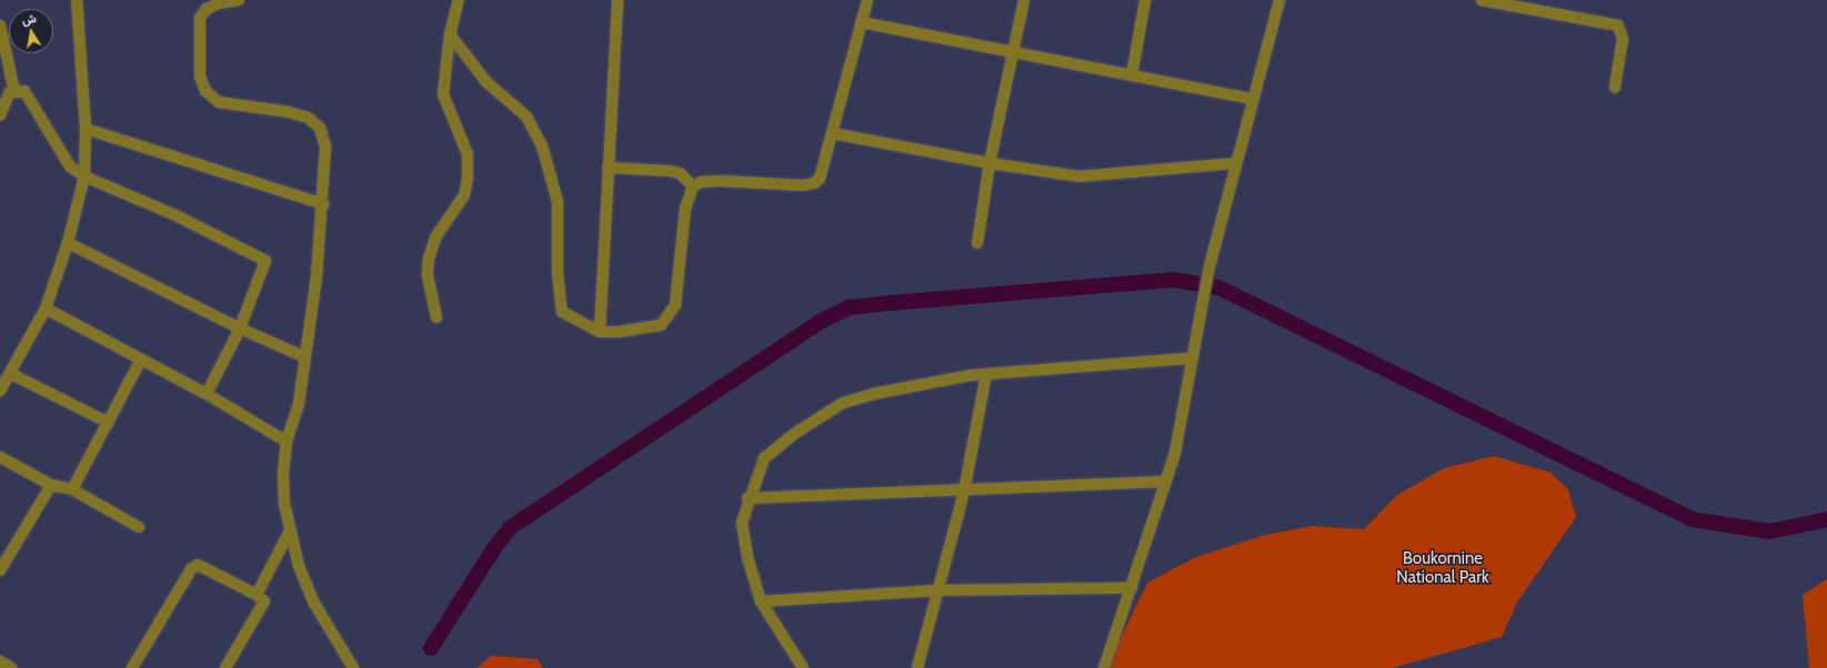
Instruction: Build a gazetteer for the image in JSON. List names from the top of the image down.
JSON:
{
  "parks": ["Boukornine National Park"],
  "north": "top"
}
